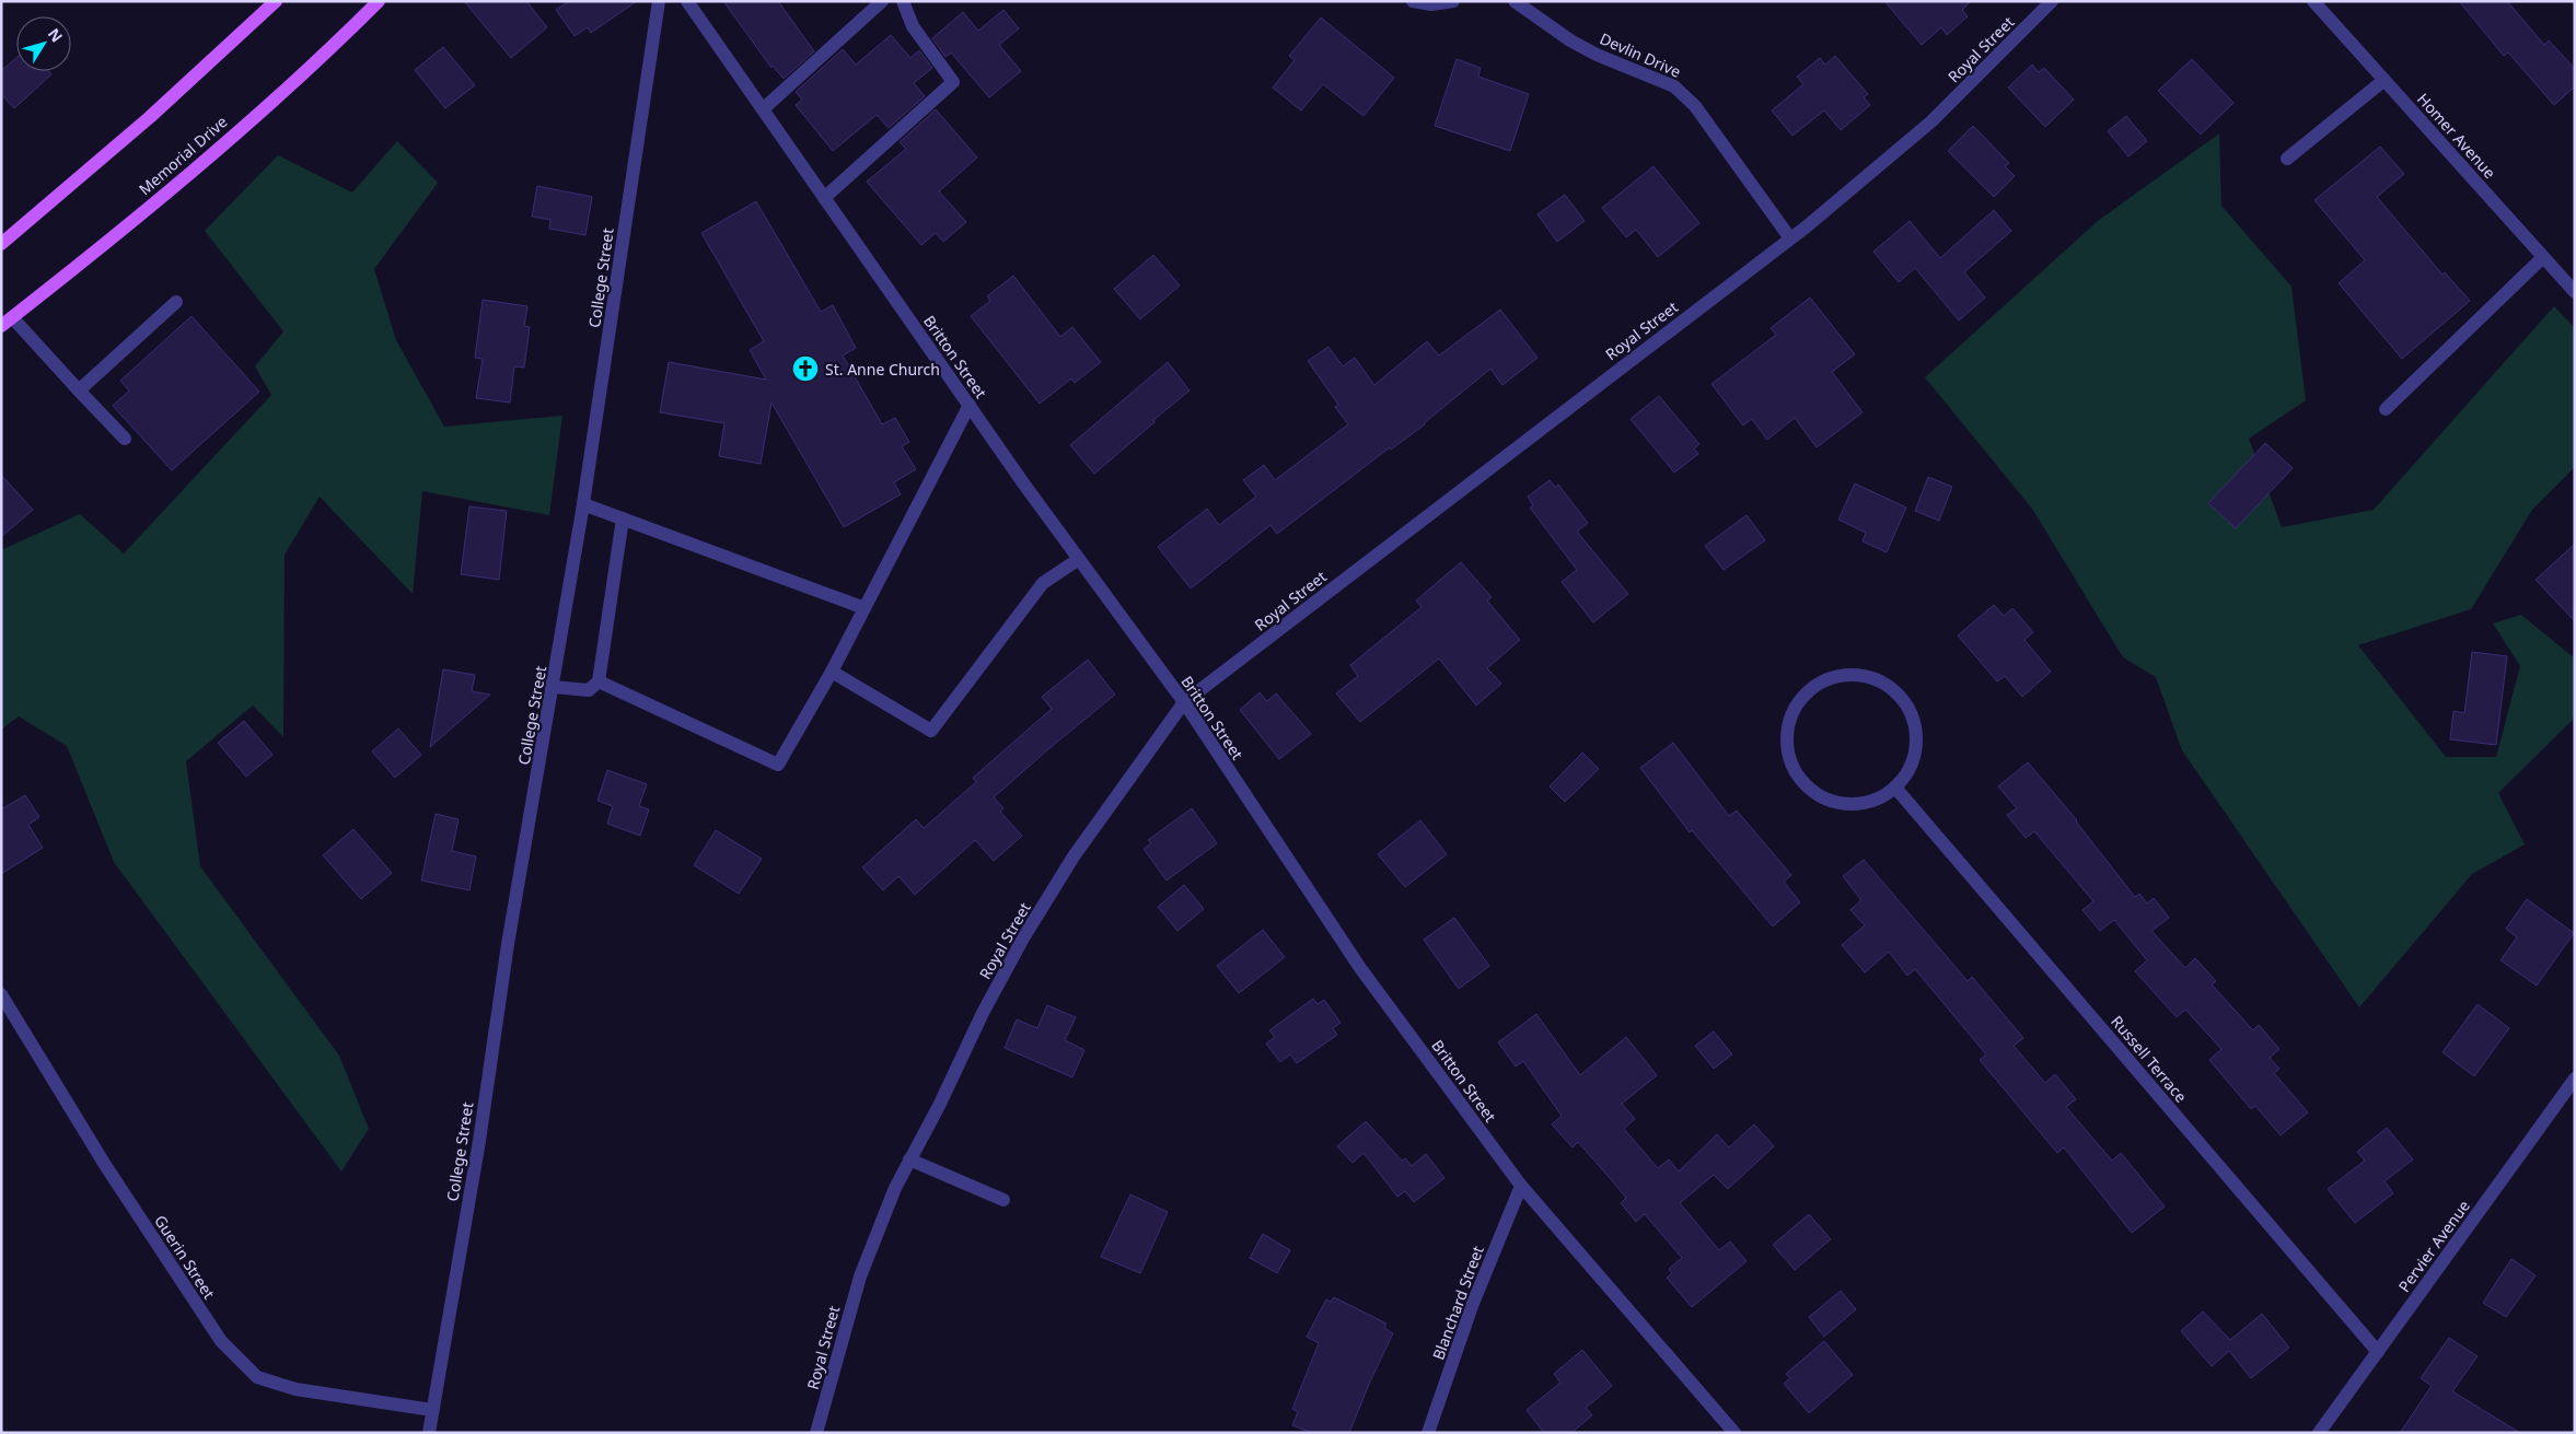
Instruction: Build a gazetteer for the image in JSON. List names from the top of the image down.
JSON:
{
  "streets": {
    "main road": ["Memorial Drive"],
    "street": [
      "Royal Street",
      "Devlin Drive",
      "Homer Avenue",
      "College Street",
      "Britton Street",
      "Russell Terrace",
      "Pervier Avenue",
      "Guerin Street",
      "Blanchard Street"
    ]
  },
  "crossings": [
    ["Royal Street", "Devlin Drive"],
    ["Royal Street", "Britton Street"],
    ["College Street", "Guerin Street"],
    ["Britton Street", "Blanchard Street"],
    ["Russell Terrace", "Pervier Avenue"]
  ],
  "places": {
    "church": ["St. Anne Church"]
  },
  "north": "top right"
}
